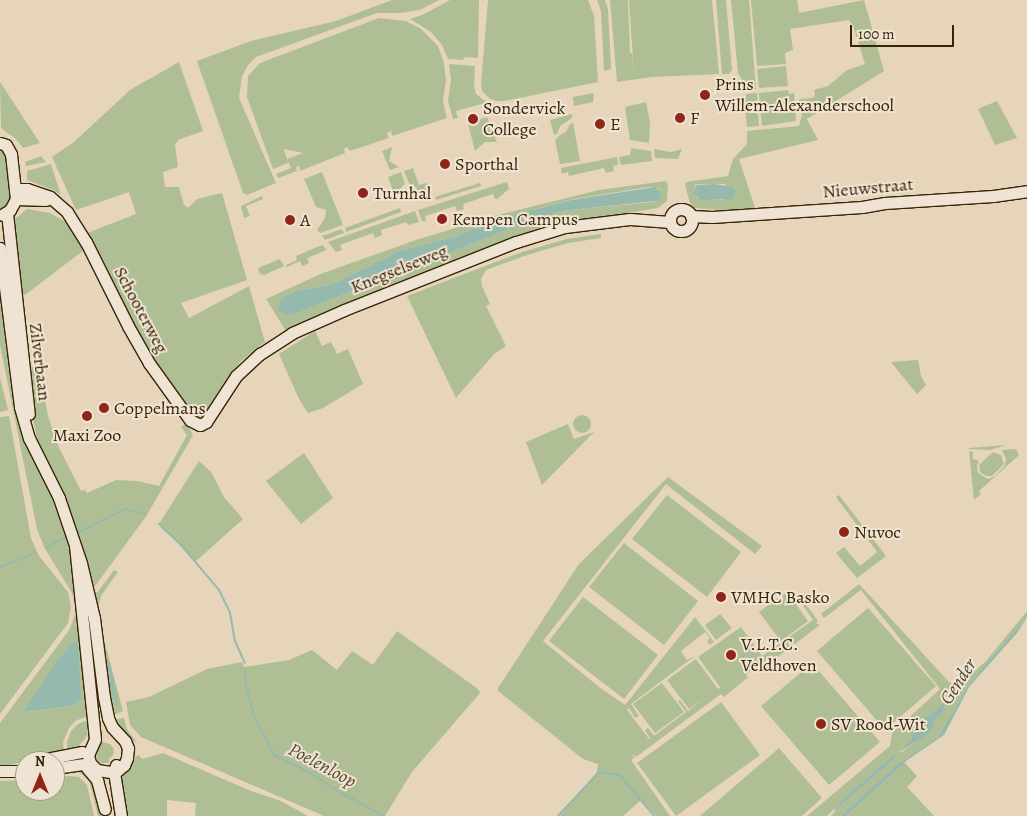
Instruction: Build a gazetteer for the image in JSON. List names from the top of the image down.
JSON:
{
  "streets": {
    "street": [
      "Nieuwstraat",
      "Knegselseweg",
      "Schooterweg",
      "Zilverbaan"
    ]
  },
  "crossings": [
    ["Nieuwstraat", "Knegselseweg"],
    ["Knegselseweg", "Schooterweg"]
  ],
  "water": ["Gender", "Poelenloop"],
  "places": [
    "Prins Willem-Alexanderschool",
    "F",
    "Sondervick College",
    "E",
    "Sporthal",
    "Turnhal",
    "Kempen Campus",
    "A",
    "Coppelmans",
    "Maxi Zoo",
    "Nuvoc",
    "VMHC Basko",
    "V.L.T.C. Veldhoven",
    "SV Rood-Wit"
  ],
  "scale_bar": "100 m",
  "north": "top"
}
